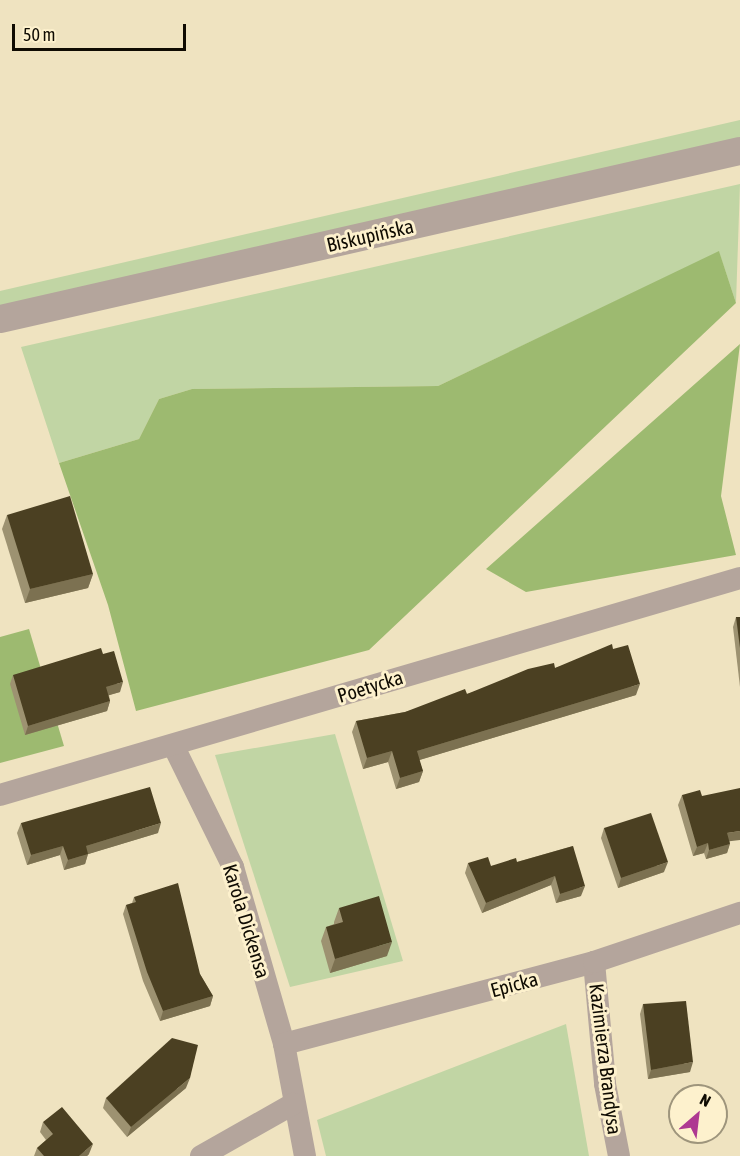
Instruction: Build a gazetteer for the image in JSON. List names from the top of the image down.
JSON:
{
  "streets": {
    "street": [
      "Biskupińska",
      "Poetycka",
      "Karola Dickensa",
      "Epicka",
      "Kazimierza Brandysa"
    ]
  },
  "crossings": [
    ["Poetycka", "Karola Dickensa"],
    ["Karola Dickensa", "Epicka"],
    ["Epicka", "Kazimierza Brandysa"]
  ],
  "scale_bar": "50 m",
  "north": "top right"
}
